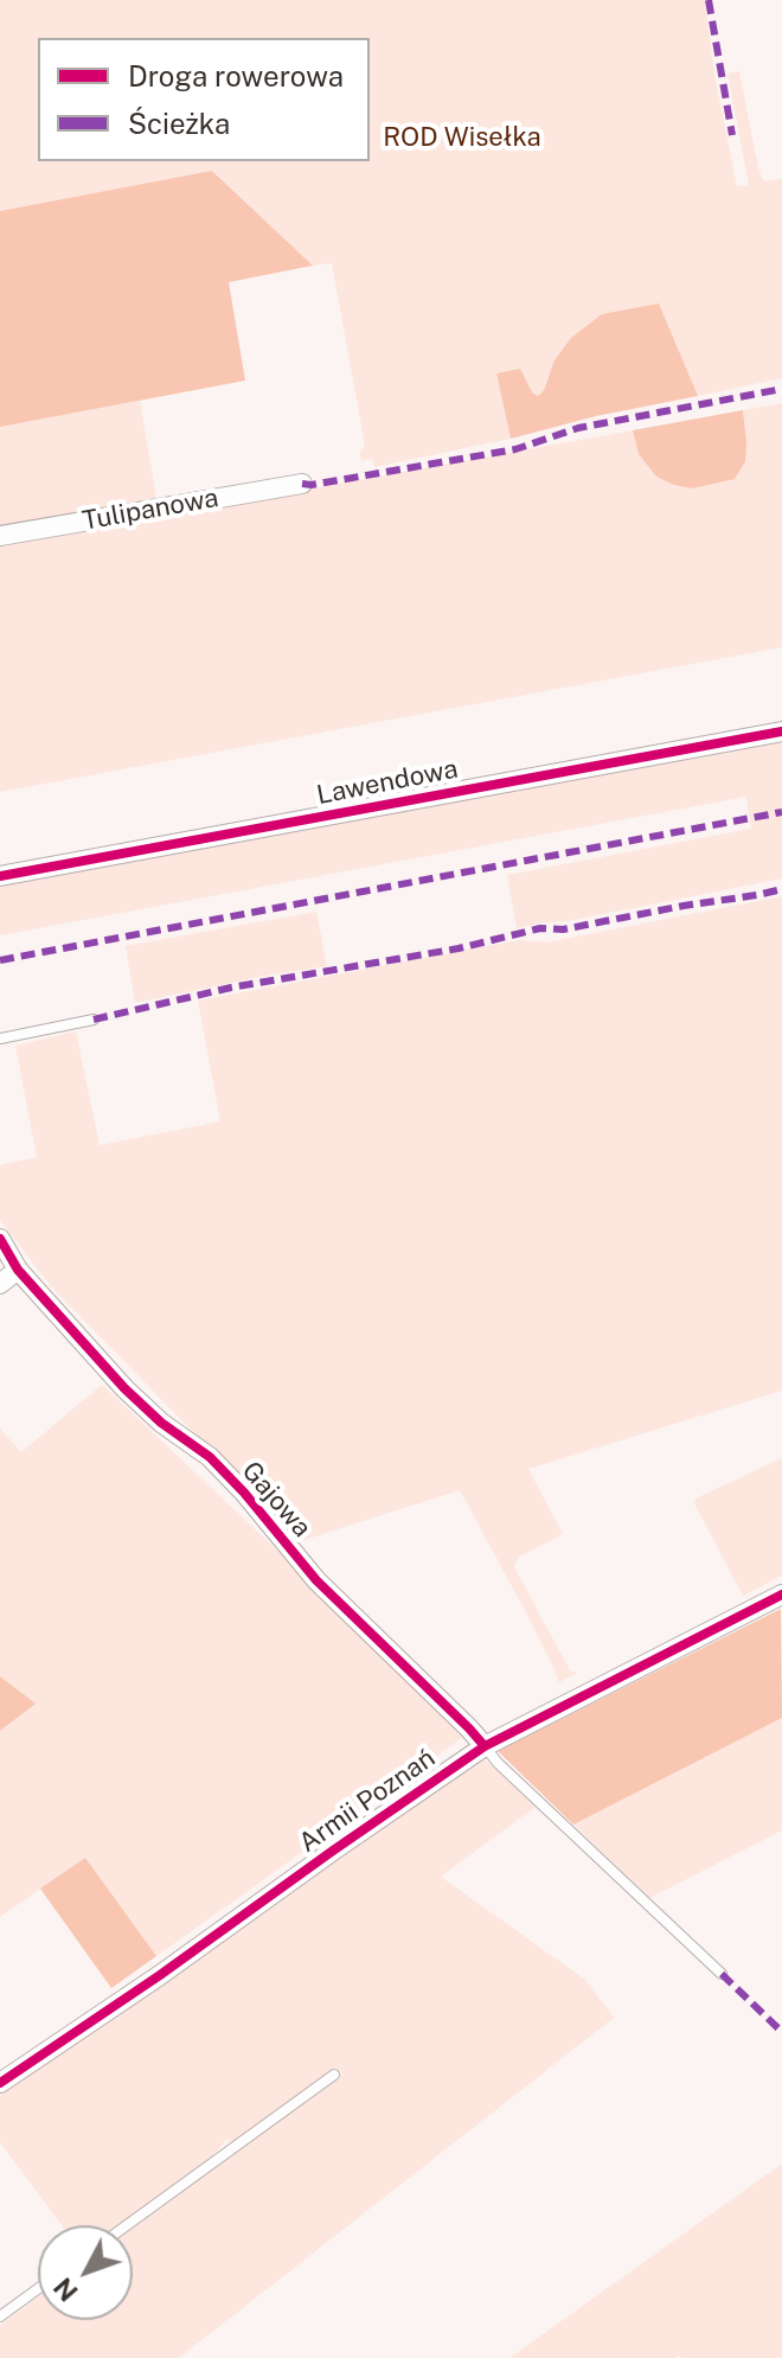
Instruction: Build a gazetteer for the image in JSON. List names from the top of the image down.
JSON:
{
  "streets": {
    "street": [
      "Tulipanowa",
      "Lawendowa",
      "Gajowa",
      "Armii Poznań"
    ]
  },
  "crossings": [
    ["Gajowa", "Armii Poznań"]
  ],
  "parks": ["ROD Wisełka"],
  "legend": ["Droga rowerowa", "Ścieżka"],
  "north": "bottom left"
}
